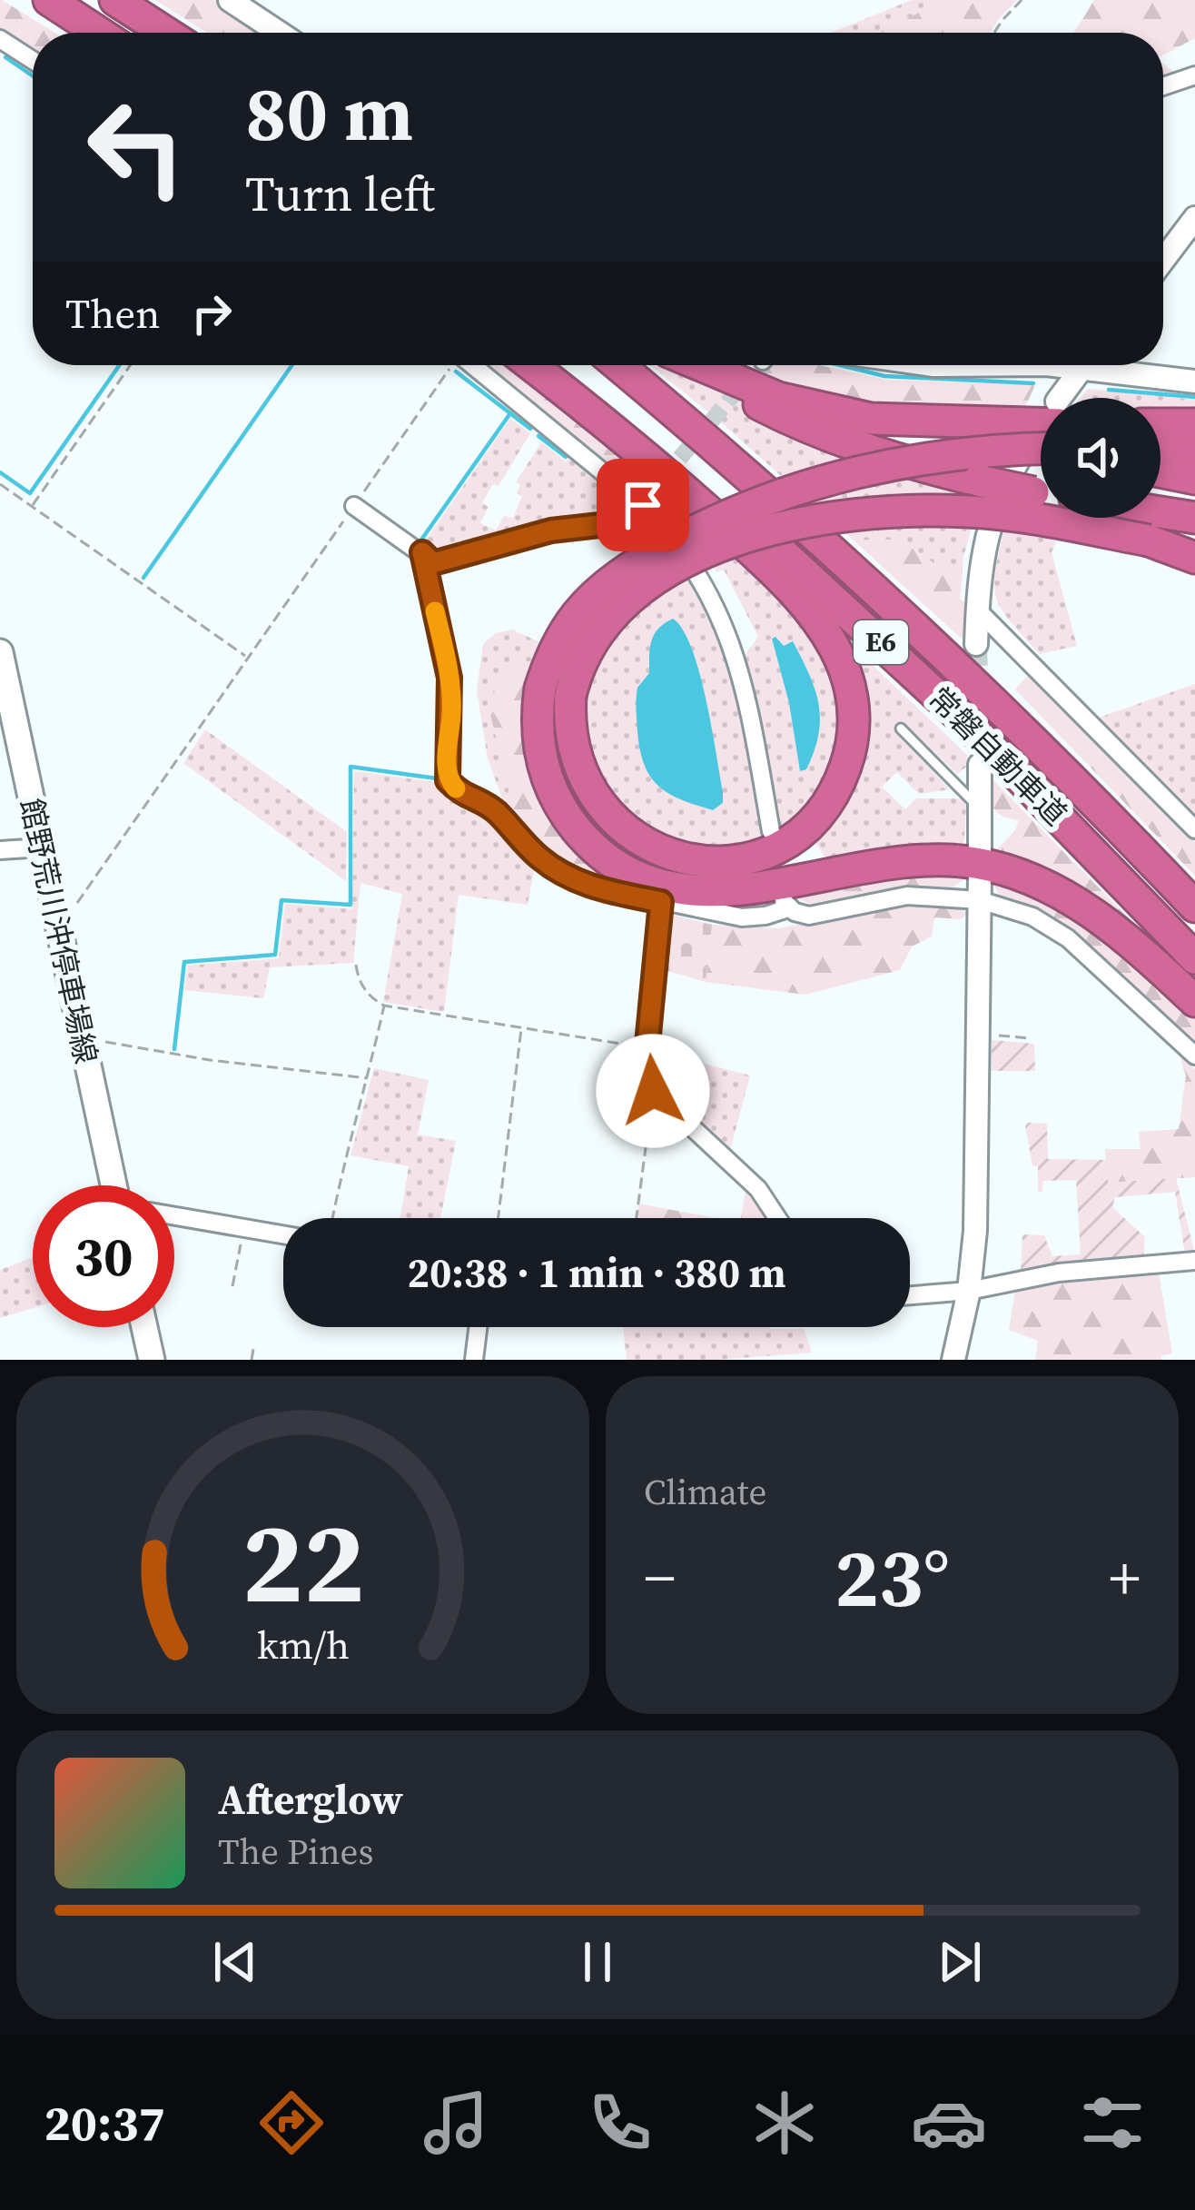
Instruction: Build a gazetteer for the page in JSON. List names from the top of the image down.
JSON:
{
  "streets": {
    "highway": ["E6", "常磐自動車道"],
    "main road": ["館野荒川沖停車場線"]
  },
  "page": {
    "turn": ["80 m", "Turn left"],
    "then": "Then",
    "limit": "30",
    "trip": "20:38 · 1 min · 380 m",
    "tile": "Climate",
    "heat": ["−", "23°", "+"],
    "song": ["Afterglow", "The Pines"],
    "tabs": "20:37",
    "gauge": ["22", "km/h"]
  }
}
